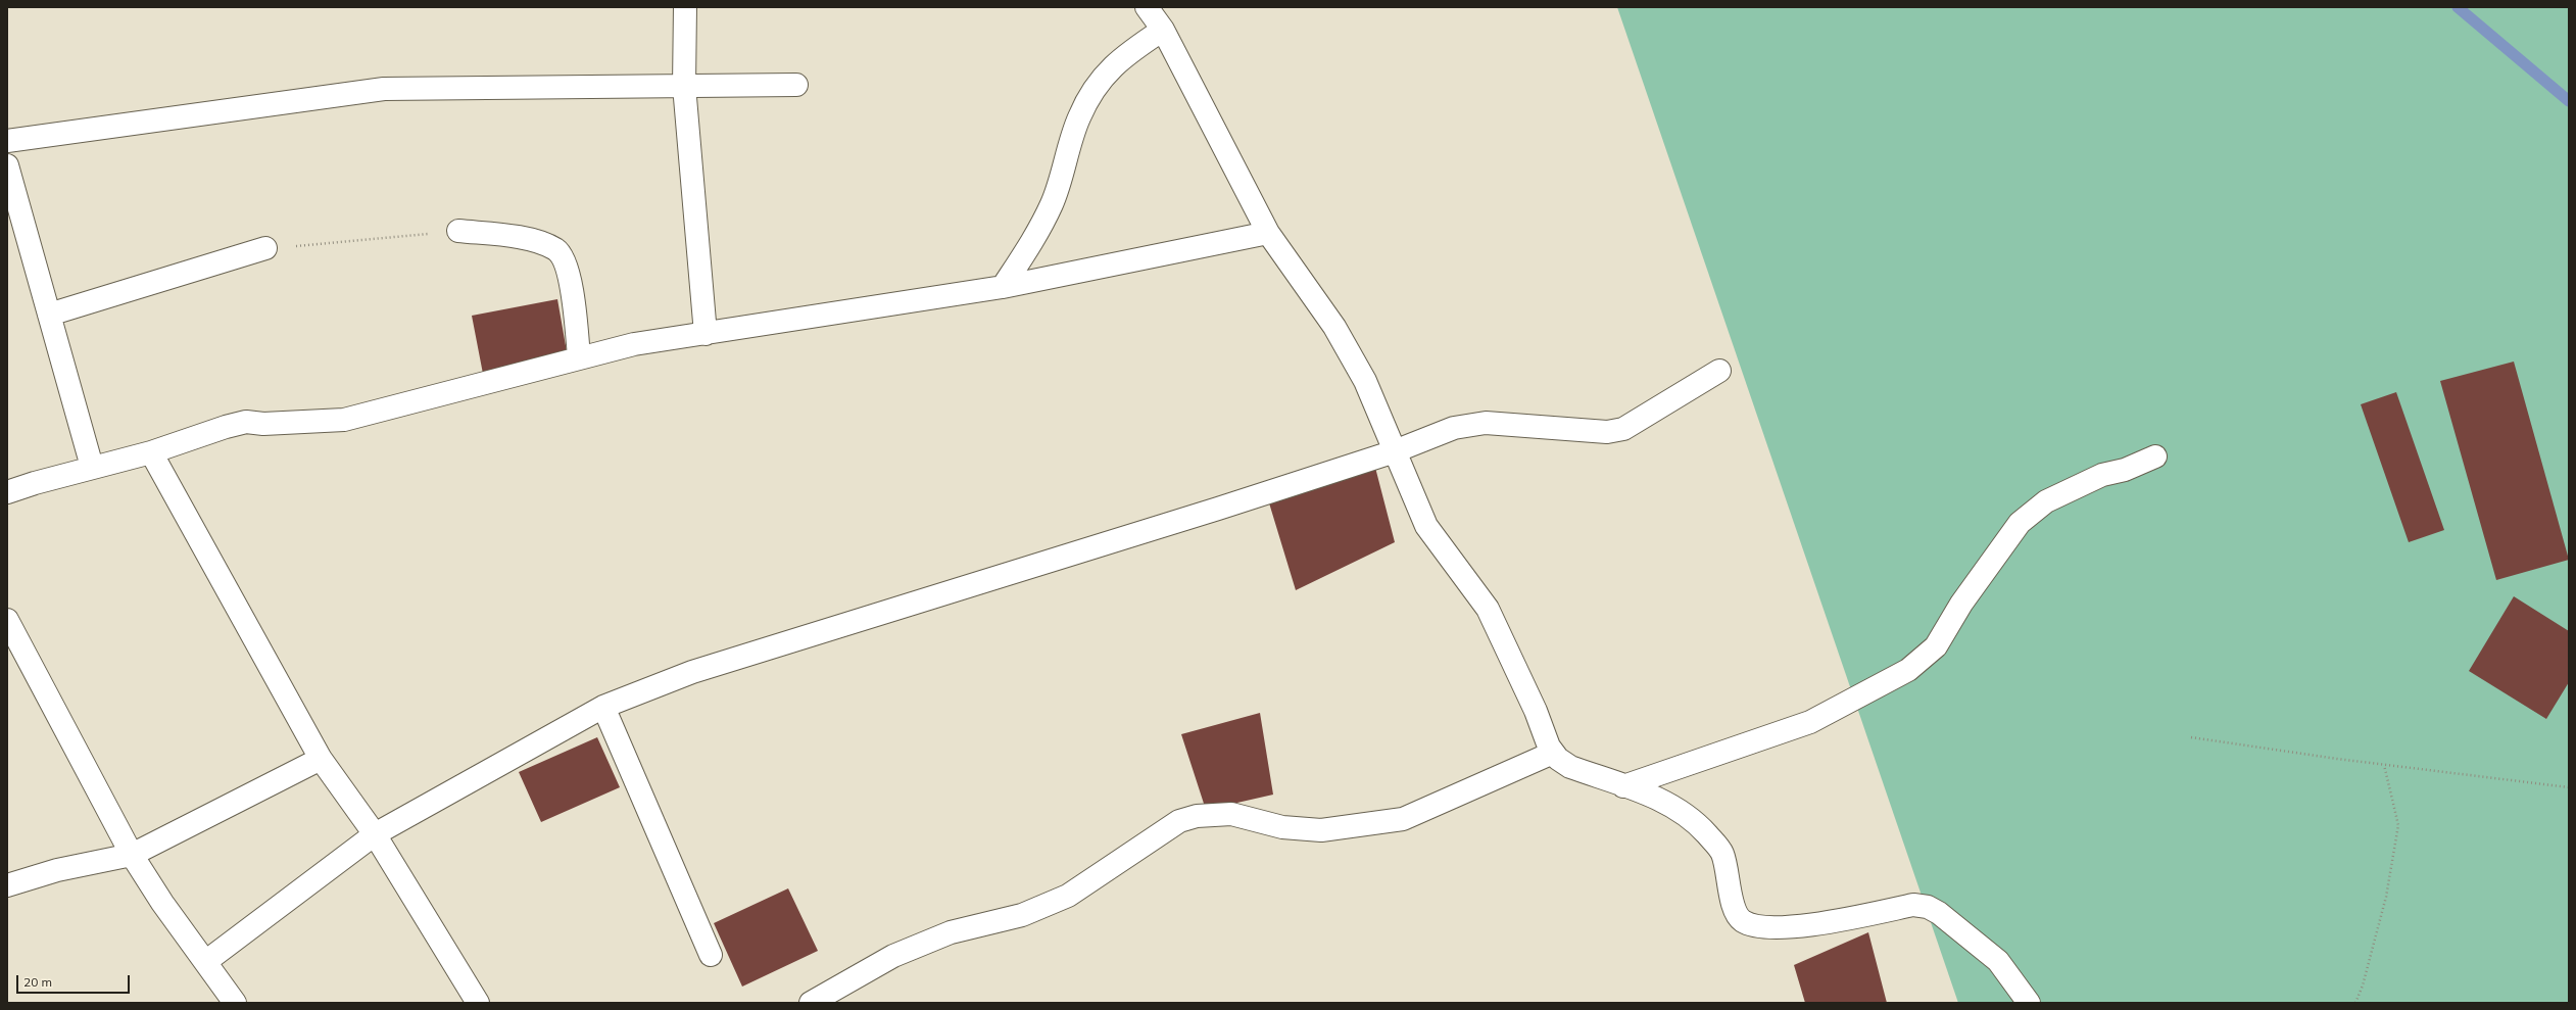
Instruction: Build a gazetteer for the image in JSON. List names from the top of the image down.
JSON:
{
  "scale_bar": "20 m"
}
